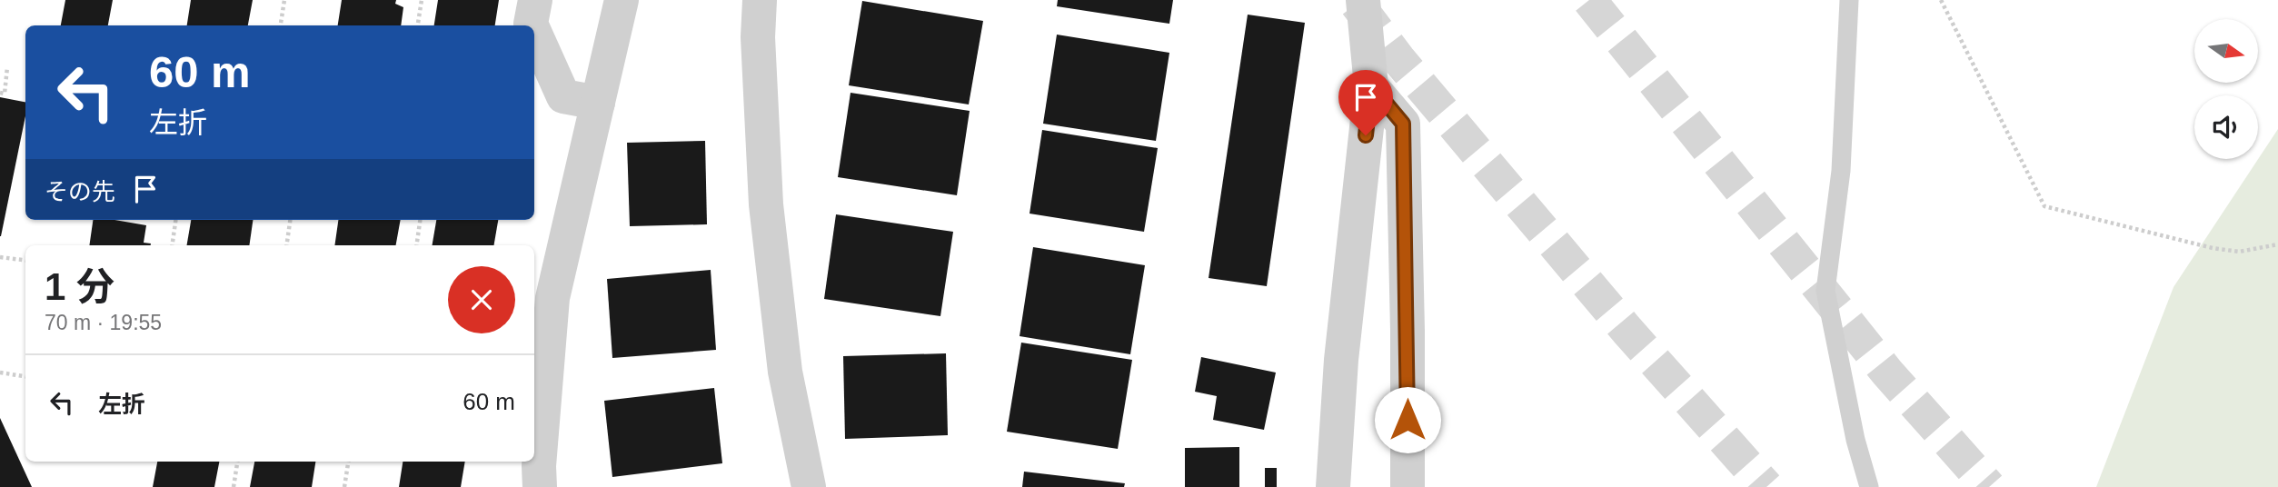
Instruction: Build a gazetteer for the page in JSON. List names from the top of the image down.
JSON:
{
  "north": "right",
  "page": {
    "turn": ["60 m", "左折"],
    "then": "その先",
    "heading": ["1 分", "70 m · 19:55"],
    "list": [
      {
        "name": "左折",
        "value": "60 m"
      }
    ]
  }
}
